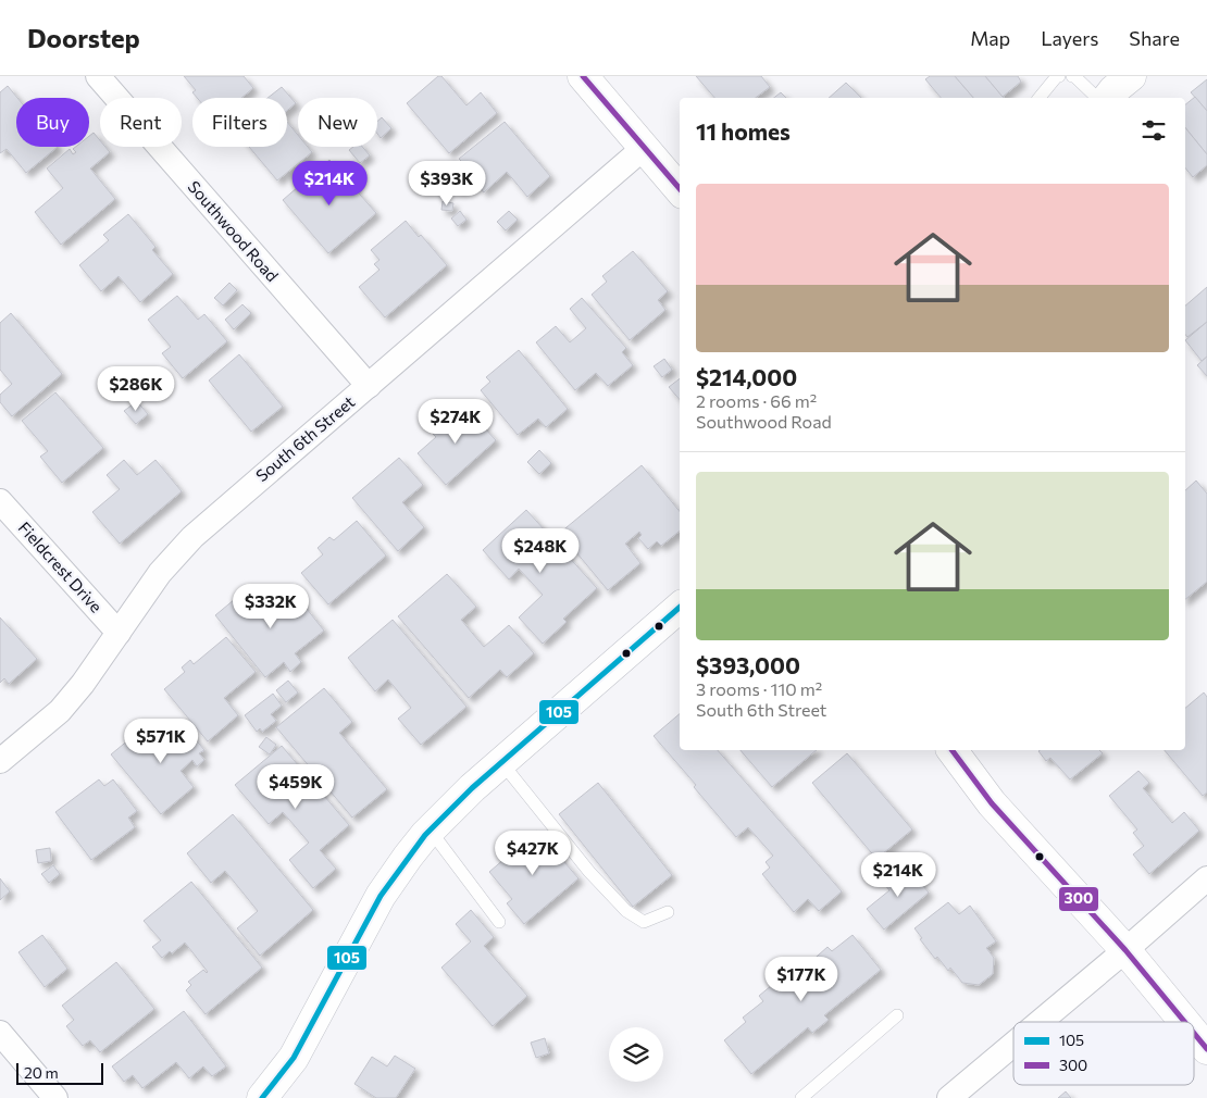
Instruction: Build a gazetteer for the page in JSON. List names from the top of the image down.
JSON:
{
  "streets": {
    "street": ["Southwood Road", "South 6th Street", "Fieldcrest Drive"]
  },
  "crossings": [
    ["Southwood Road", "South 6th Street"],
    ["South 6th Street", "Fieldcrest Drive"]
  ],
  "lines": ["transit line 300", "transit line 105"],
  "legend": ["105", "300"],
  "scale_bar": "20 m",
  "page": {
    "header": "Doorstep",
    "nav": ["Map", "Layers", "Share"],
    "chip": [
      "Buy",
      "Rent",
      "Filters",
      "New"
    ],
    "heading": "11 homes",
    "price": [
      "$214K",
      "$393K",
      "$286K",
      "$274K",
      "$248K",
      "$332K",
      "$571K",
      "$459K",
      "$427K",
      "$214K",
      "$177K"
    ],
    "list": [
      {
        "name": "$214,000",
        "note": "2 rooms · 66 m² · Southwood Road"
      },
      {
        "name": "$393,000",
        "note": "3 rooms · 110 m² · South 6th Street"
      }
    ],
    "scale": "20 m"
  }
}
